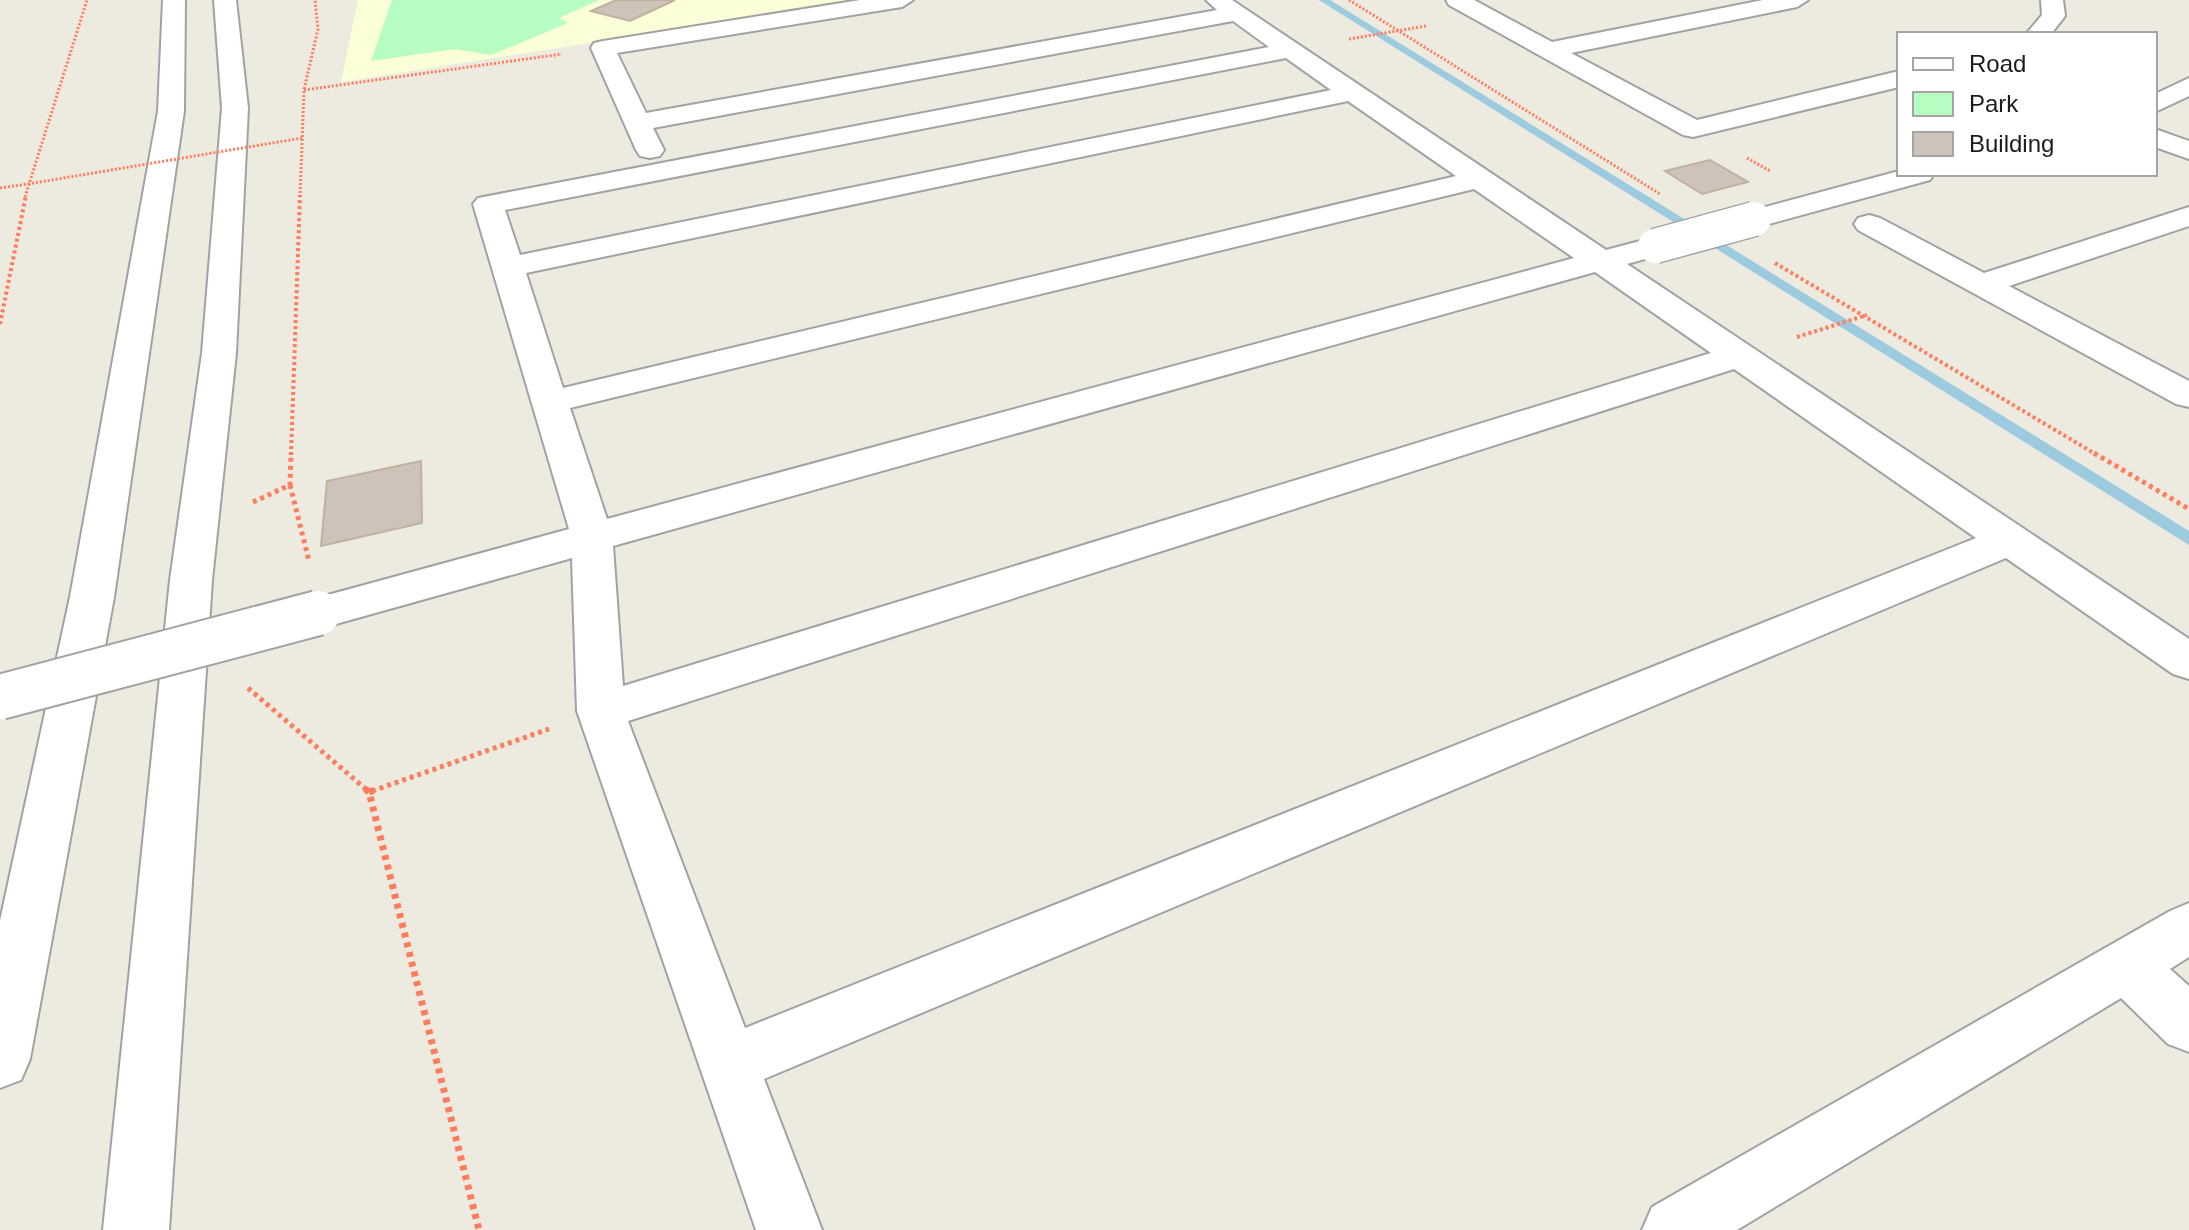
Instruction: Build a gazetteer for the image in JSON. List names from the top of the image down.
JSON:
{
  "legend": ["Road", "Park", "Building"]
}
